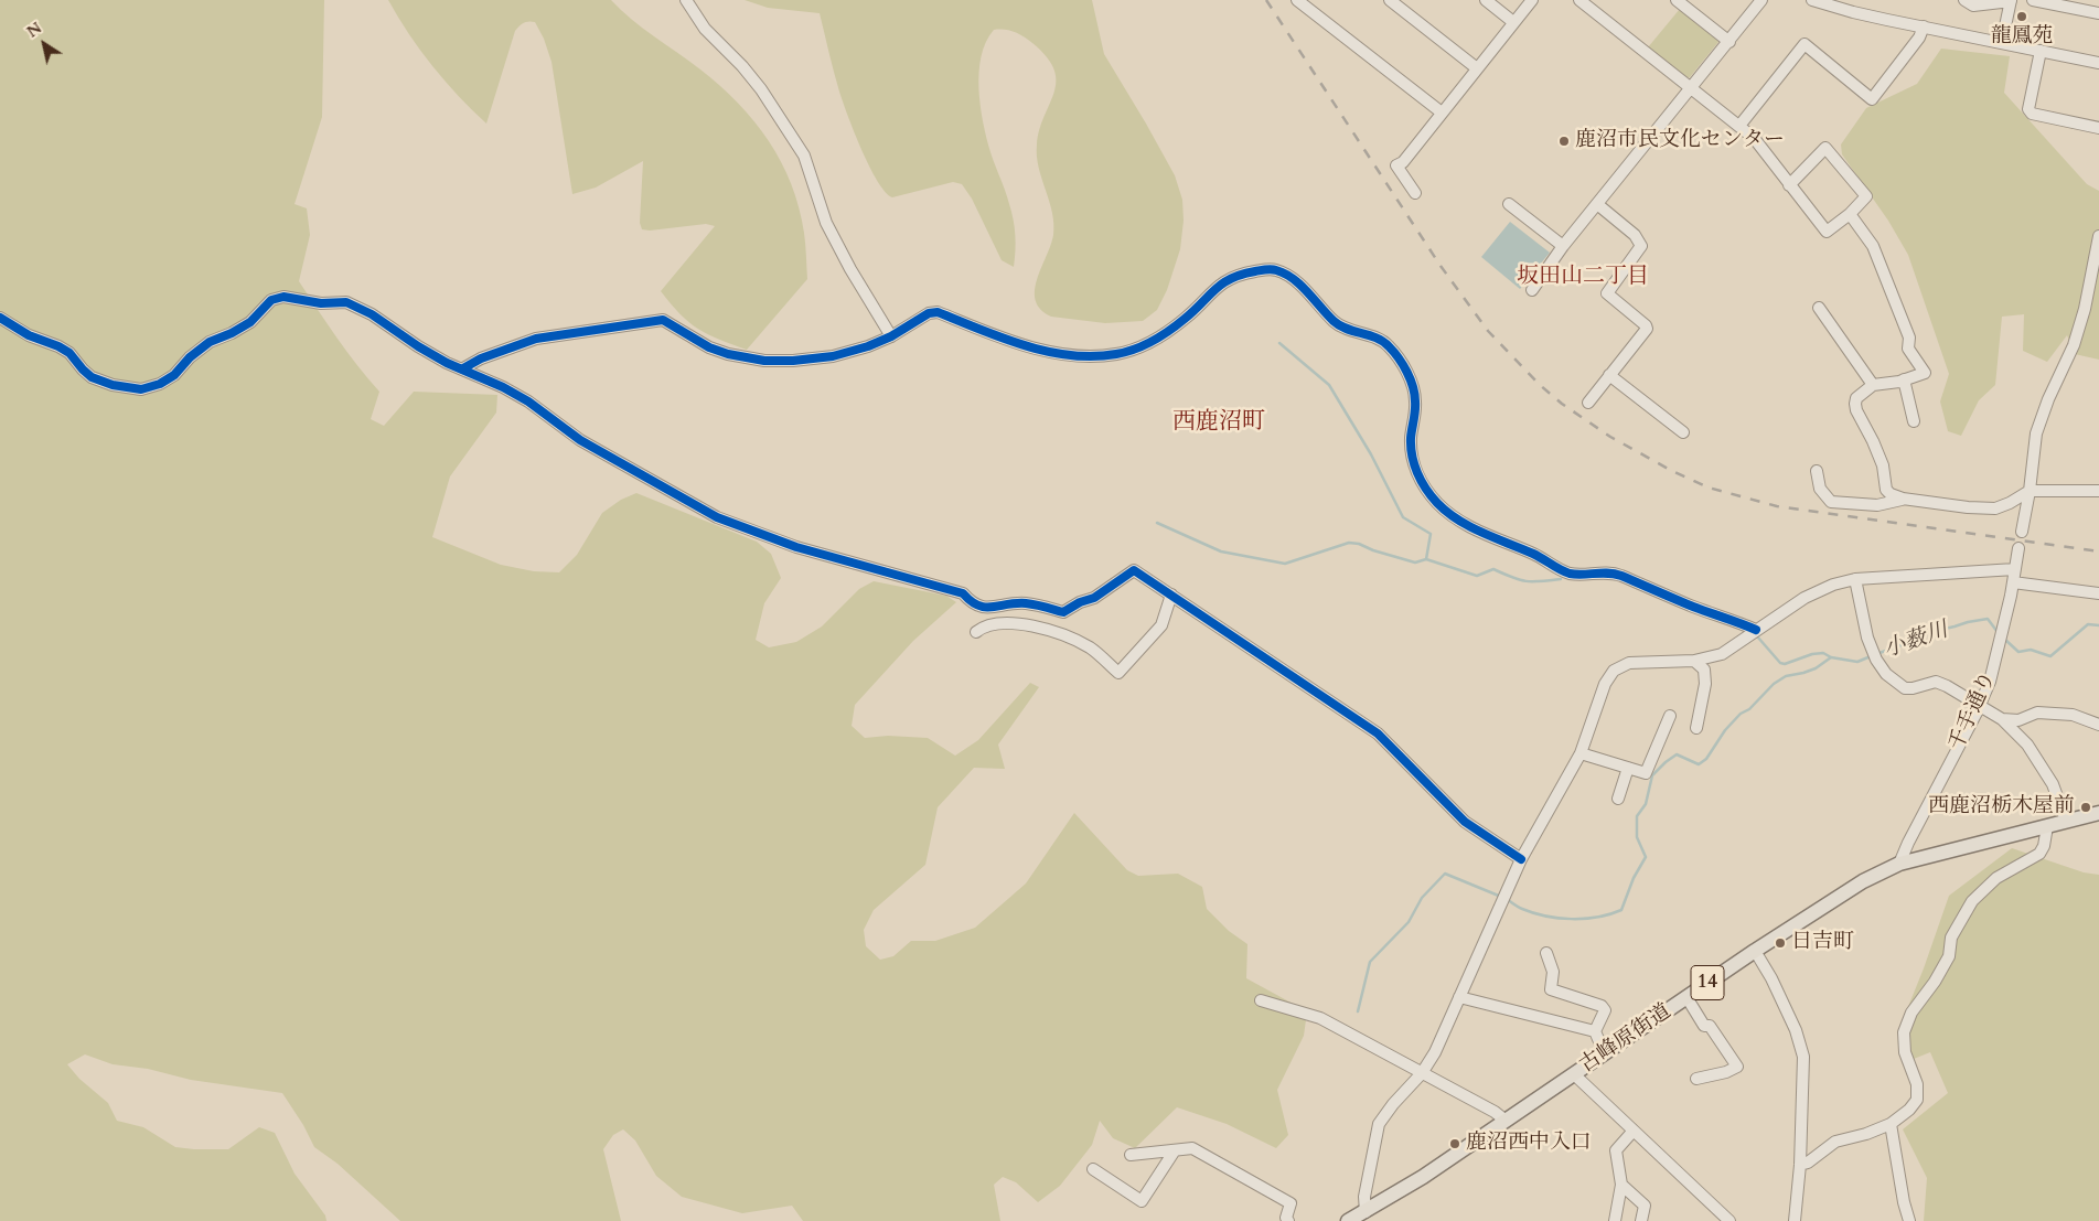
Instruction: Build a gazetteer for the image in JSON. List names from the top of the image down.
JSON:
{
  "streets": {
    "main road": ["14", "古峰原街道"],
    "street": ["千手通り"]
  },
  "crossings": [
    ["千手通り", "古峰原街道"]
  ],
  "districts": ["坂田山二丁目", "西鹿沼町"],
  "water": ["小薮川"],
  "places": [
    "龍鳳苑",
    "鹿沼市民文化センター",
    "西鹿沼栃木屋前",
    "日吉町",
    "鹿沼西中入口"
  ],
  "north": "top left"
}
